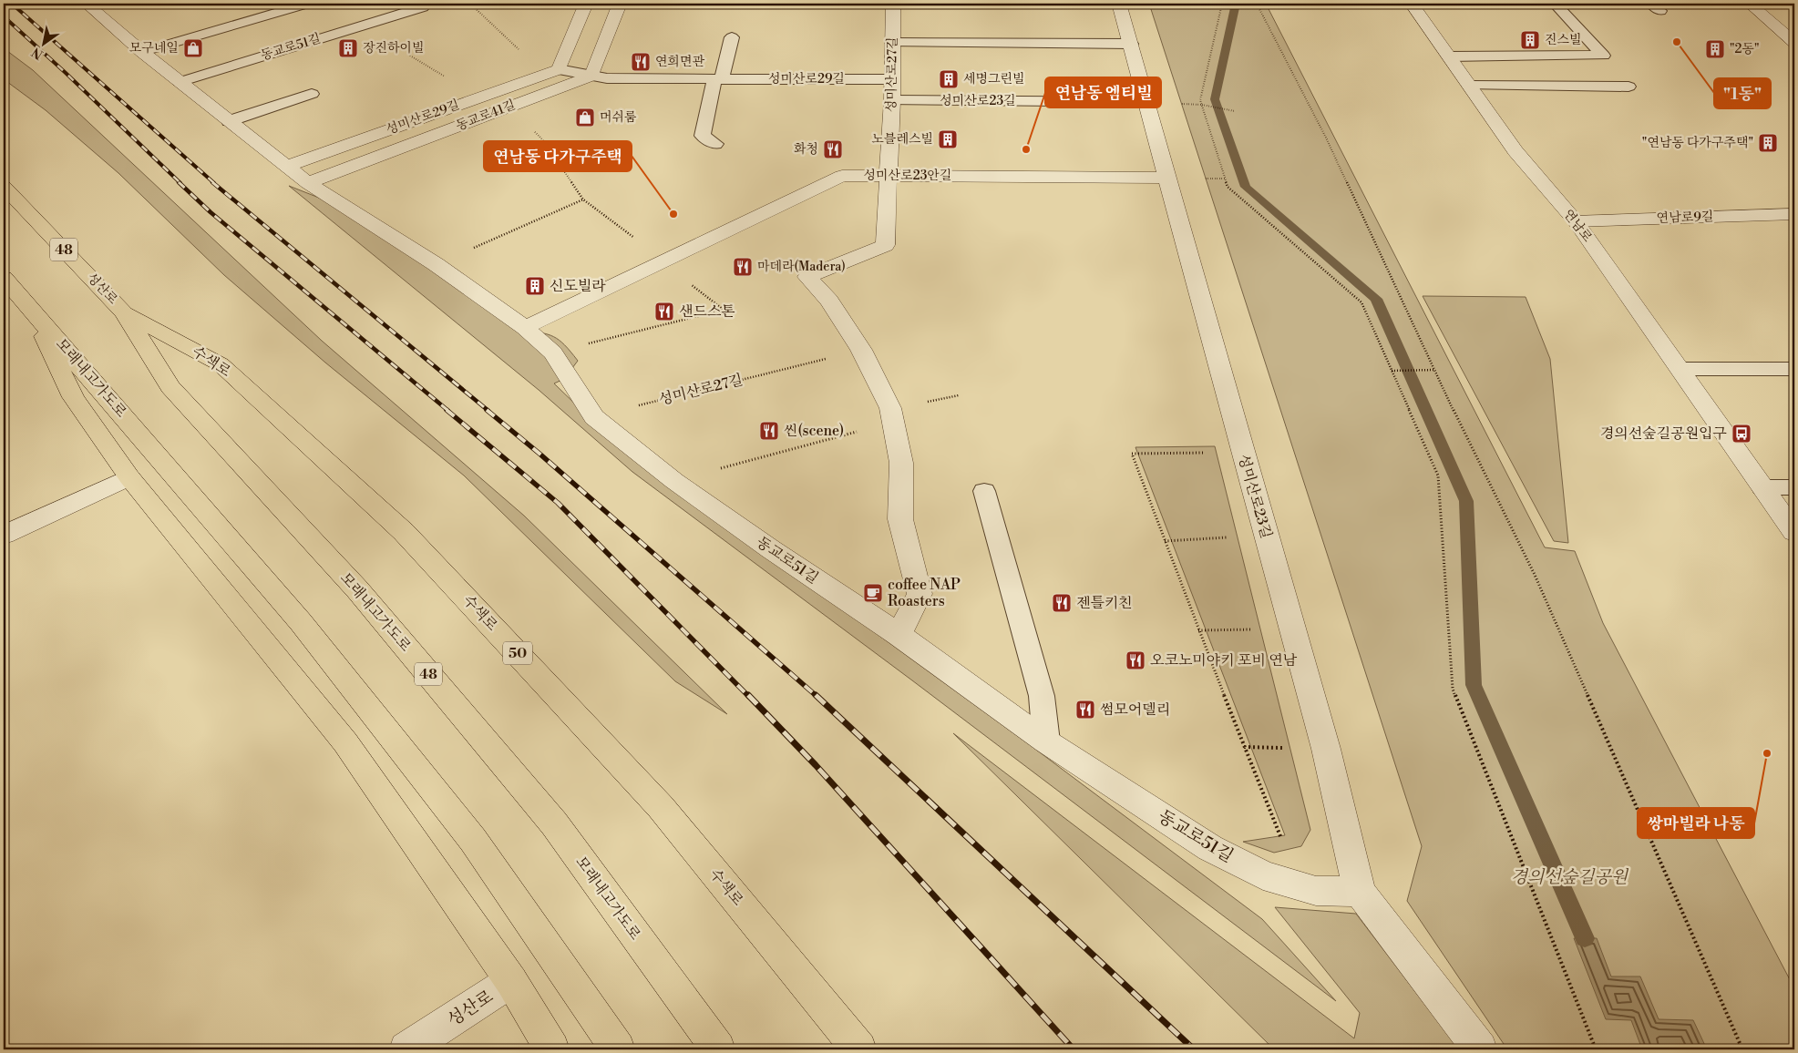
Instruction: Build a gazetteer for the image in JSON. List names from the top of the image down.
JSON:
{
  "streets": {
    "main road": [
      "48",
      "성산로",
      "수색로",
      "모래내고가도로",
      "50"
    ],
    "street": [
      "동교로51길",
      "성미산로27길",
      "성미산로29길",
      "성미산로23길",
      "동교로41길",
      "성미산로23안길",
      "연남로9길",
      "연남로"
    ]
  },
  "crossings": [
    ["동교로51길", "성미산로27길"],
    ["동교로51길", "성미산로29길"],
    ["동교로51길", "성미산로23길"],
    ["동교로51길", "동교로41길"],
    ["동교로51길", "성미산로23안길"],
    ["성미산로27길", "성미산로29길"],
    ["성미산로27길", "성미산로23길"],
    ["성미산로27길", "성미산로23안길"],
    ["성미산로29길", "동교로41길"],
    ["성미산로23길", "성미산로23안길"],
    ["연남로9길", "연남로"],
    ["성산로", "수색로"],
    ["성산로", "모래내고가도로"],
    ["수색로", "모래내고가도로"]
  ],
  "parks": ["경의선숲길공원"],
  "places": {
    "building": [
      "진스빌",
      "장진하이빌",
      "\"2동\"",
      "세명그린빌",
      "노블레스빌",
      "\"연남동 다가구주택\"",
      "신도빌라"
    ],
    "other": [
      "\"1동\"",
      "연남동 엠티빌",
      "연남동 다가구주택",
      "쌍마빌라 나동"
    ],
    "shop": ["모구네일", "머쉬룸"],
    "restaurant": [
      "연희면관",
      "화청",
      "마데라(Madera)",
      "샌드스톤",
      "씬(scene)",
      "젠틀키친",
      "오코노미야키 포비 연남",
      "썸모어델리"
    ],
    "bus stop": ["경의선숲길공원입구"],
    "cafe": ["coffee NAP Roasters"]
  },
  "north": "bottom left"
}
